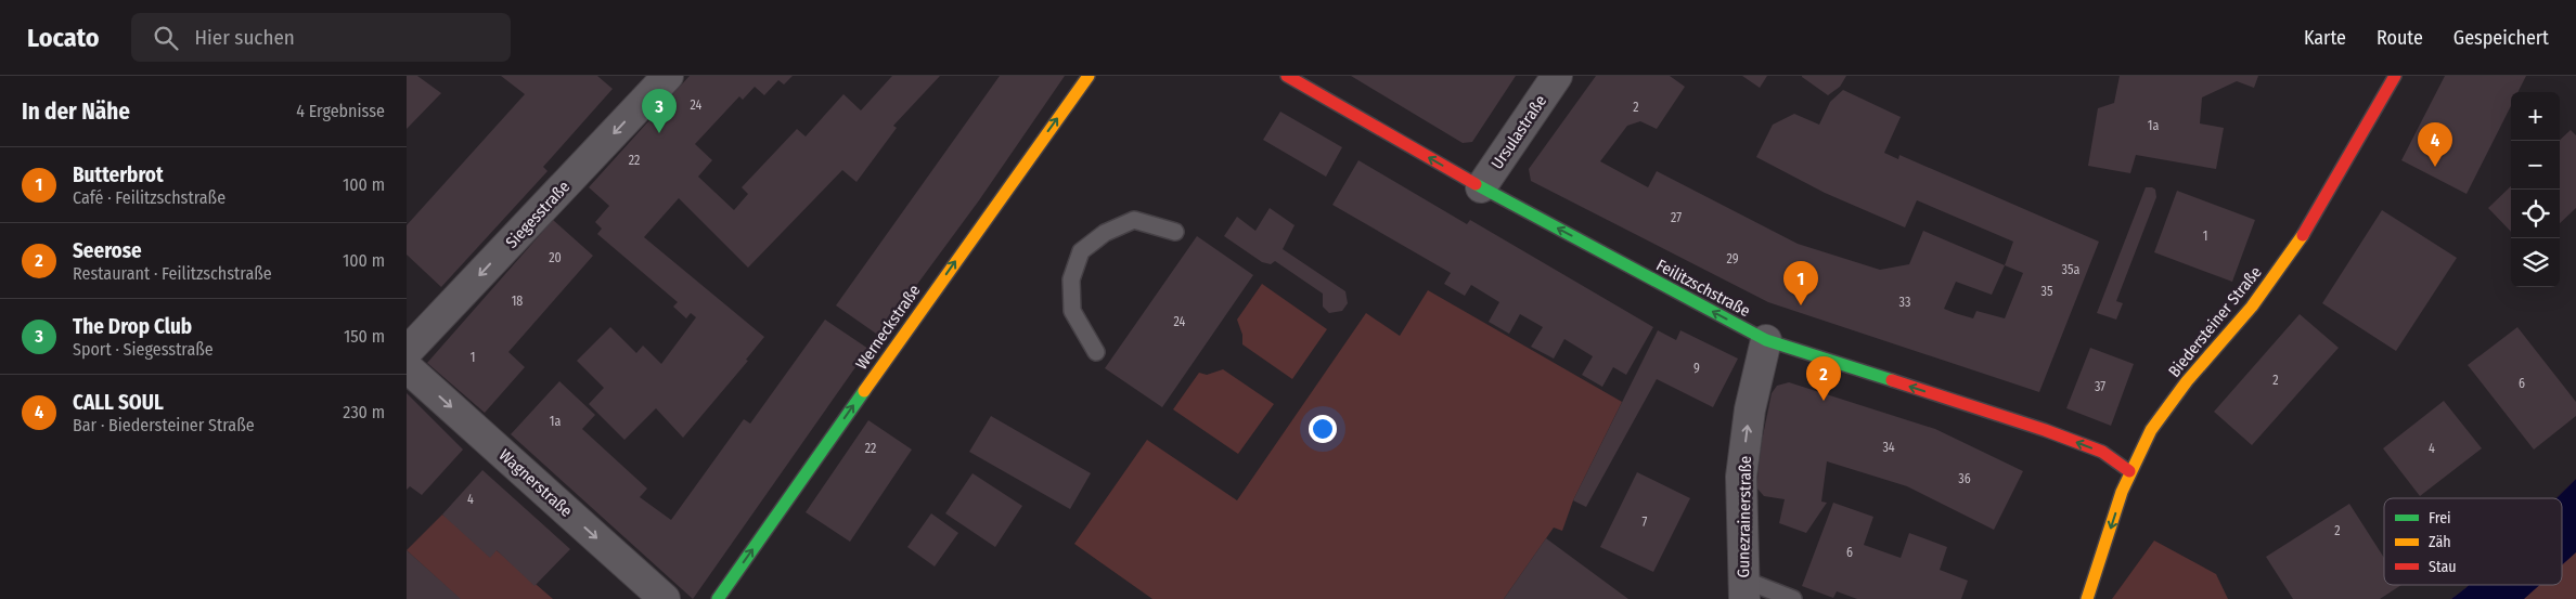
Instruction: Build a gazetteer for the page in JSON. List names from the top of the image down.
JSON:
{
  "streets": {
    "street": [
      "Ursulastraße",
      "Siegesstraße",
      "Feilitzschstraße",
      "Biedersteiner Straße",
      "Werneckstraße",
      "Wagnerstraße",
      "Gunezrainerstraße"
    ]
  },
  "crossings": [
    ["Ursulastraße", "Feilitzschstraße"],
    ["Feilitzschstraße", "Biedersteiner Straße"],
    ["Feilitzschstraße", "Gunezrainerstraße"]
  ],
  "one_way": [
    "Siegesstraße",
    "Feilitzschstraße",
    "Werneckstraße",
    "Wagnerstraße",
    "Gunezrainerstraße"
  ],
  "house_numbers": [
    "24",
    "2",
    "1a",
    "22",
    "27",
    "1",
    "20",
    "29",
    "35a",
    "35",
    "18",
    "33",
    "24",
    "1",
    "9",
    "2",
    "6",
    "37",
    "1a",
    "34",
    "22",
    "4",
    "36",
    "4",
    "7",
    "2",
    "6"
  ],
  "legend": ["Frei", "Zäh", "Stau"],
  "page": {
    "header": "Locato",
    "search": "Hier suchen",
    "nav": ["Karte", "Route", "Gespeichert"],
    "heading": ["In der Nähe", "4 Ergebnisse"],
    "pins": [
      "3",
      "4",
      "1",
      "2"
    ],
    "map_buttons": ["+", "−"],
    "list": [
      {
        "mark": "1",
        "name": "Butterbrot",
        "note": "Café · Feilitzschstraße",
        "value": "100 m"
      },
      {
        "mark": "2",
        "name": "Seerose",
        "note": "Restaurant · Feilitzschstraße",
        "value": "100 m"
      },
      {
        "mark": "3",
        "name": "The Drop Club",
        "note": "Sport · Siegesstraße",
        "value": "150 m"
      },
      {
        "mark": "4",
        "name": "CALL SOUL",
        "note": "Bar · Biedersteiner Straße",
        "value": "230 m"
      }
    ]
  }
}
